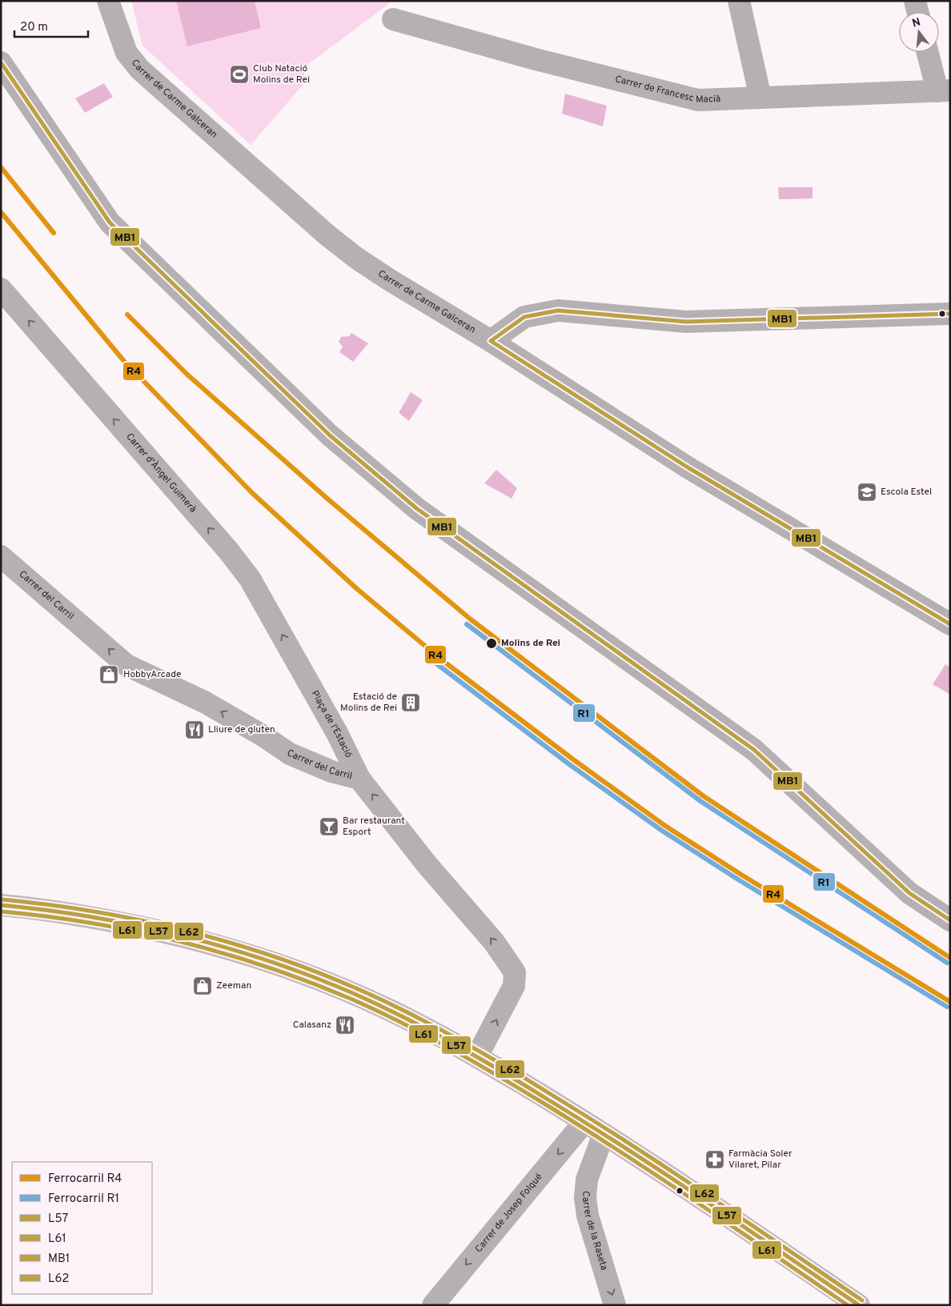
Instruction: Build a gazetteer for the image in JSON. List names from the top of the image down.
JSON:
{
  "streets": {
    "street": [
      "Carrer de Francesc Macià",
      "Carrer de Carme Galceran",
      "Carrer d'Àngel Guimerà",
      "Carrer del Carril",
      "Plaça de l'Estació",
      "Carrer de Josep Folqué",
      "Carrer de la Raseta"
    ]
  },
  "crossings": [
    ["Carrer d'Àngel Guimerà", "Plaça de l'Estació"],
    ["Carrer del Carril", "Plaça de l'Estació"]
  ],
  "one_way": ["Carrer del Carril", "Carrer de Josep Folqué", "Carrer de la Raseta"],
  "places": {
    "sports": ["Club Natació Molins de Rei"],
    "school or university": ["Escola Estel"],
    "other": ["Molins de Rei"],
    "shop": ["HobbyArcade", "Zeeman"],
    "building": ["Estació de Molins de Rei"],
    "restaurant": ["Lliure de gluten", "Calasanz"],
    "bar": ["Bar restaurant Esport"],
    "pharmacy": ["Farmàcia Soler Vilaret, Pilar"]
  },
  "lines": [
    "transit line MB1",
    "rail line R4",
    "rail line R1",
    "transit line L62",
    "transit line L57",
    "transit line L61"
  ],
  "legend": [
    "Ferrocarril R4",
    "Ferrocarril R1",
    "L57",
    "L61",
    "MB1",
    "L62"
  ],
  "scale_bar": "20 m",
  "north": "top"
}
